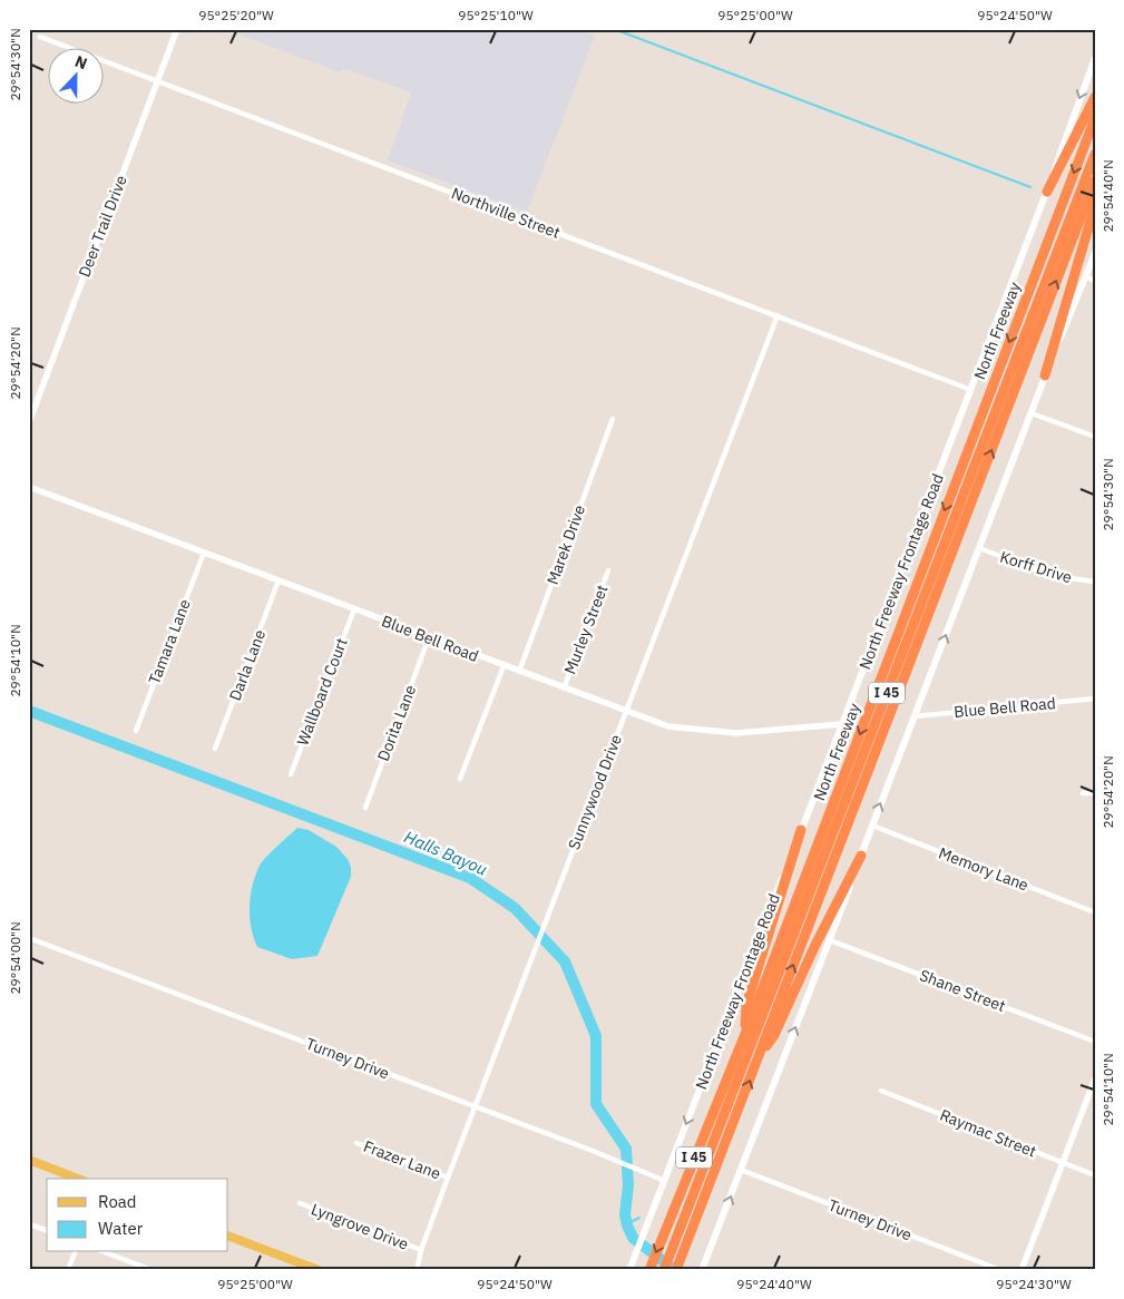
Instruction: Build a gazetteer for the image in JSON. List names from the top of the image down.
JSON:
{
  "streets": {
    "highway": ["North Freeway", "I 45"],
    "main road": ["North Freeway Frontage Road"],
    "street": [
      "Northville Street",
      "Deer Trail Drive",
      "Marek Drive",
      "Korff Drive",
      "Murley Street",
      "Blue Bell Road",
      "Tamara Lane",
      "Darla Lane",
      "Wallboard Court",
      "Dorita Lane",
      "Sunnywood Drive",
      "Memory Lane",
      "Shane Street",
      "Turney Drive",
      "Raymac Street",
      "Frazer Lane",
      "Lyngrove Drive"
    ]
  },
  "crossings": [
    ["Northville Street", "Deer Trail Drive"],
    ["Northville Street", "North Freeway Frontage Road"],
    ["Northville Street", "Sunnywood Drive"],
    ["Marek Drive", "Blue Bell Road"],
    ["North Freeway Frontage Road", "Blue Bell Road"],
    ["North Freeway Frontage Road", "Turney Drive"],
    ["Murley Street", "Blue Bell Road"],
    ["Blue Bell Road", "Tamara Lane"],
    ["Blue Bell Road", "Darla Lane"],
    ["Blue Bell Road", "Wallboard Court"],
    ["Blue Bell Road", "Dorita Lane"],
    ["Blue Bell Road", "Sunnywood Drive"],
    ["Sunnywood Drive", "Turney Drive"],
    ["Sunnywood Drive", "Frazer Lane"],
    ["Sunnywood Drive", "Lyngrove Drive"]
  ],
  "one_way": ["North Freeway Frontage Road"],
  "water": ["Halls Bayou"],
  "legend": ["Road", "Water"],
  "north": "top",
  "coordinates": [
    "95°25'20\"W",
    "95°25'10\"W",
    "95°25'00\"W",
    "95°24'50\"W",
    "29°54'30\"N",
    "29°54'40\"N",
    "29°54'20\"N",
    "29°54'10\"N",
    "29°54'00\"N",
    "95°24'40\"W",
    "95°24'30\"W"
  ]
}
